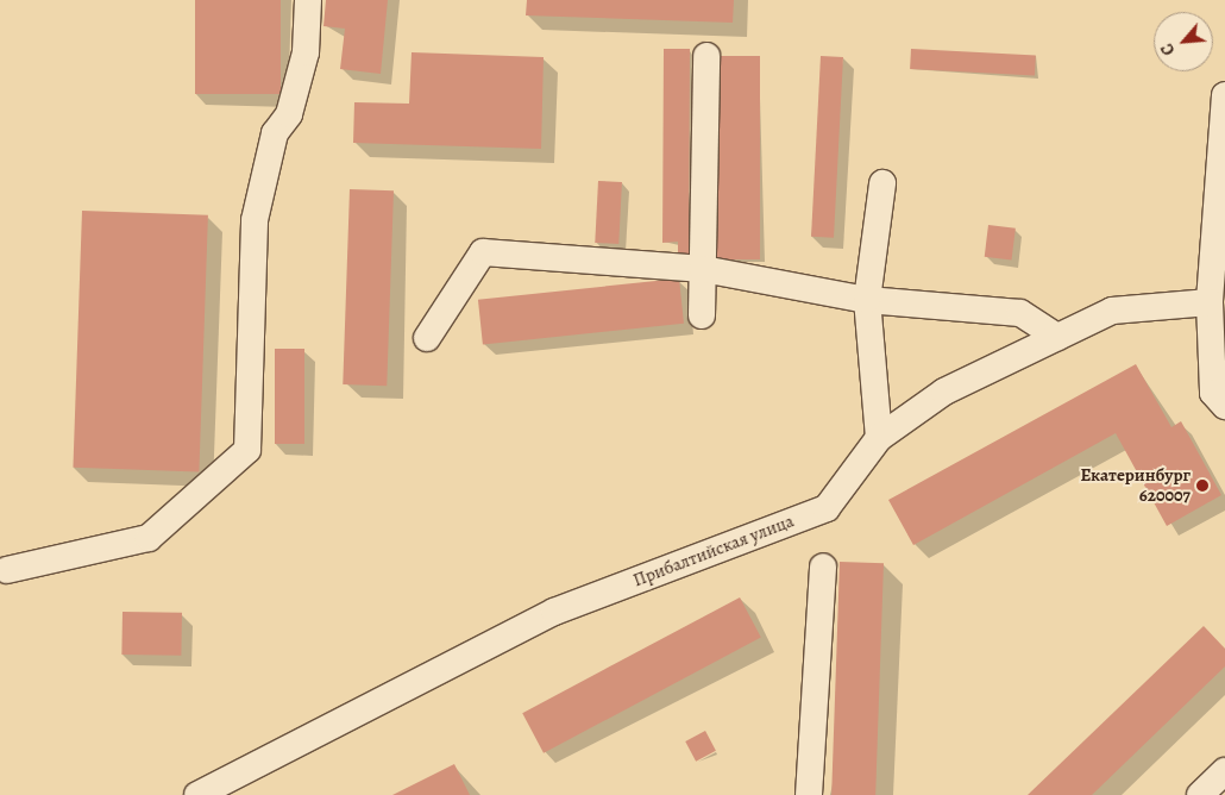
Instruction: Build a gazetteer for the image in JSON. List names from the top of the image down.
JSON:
{
  "streets": {
    "street": ["Прибалтийская улица"]
  },
  "places": ["Екатеринбург 620007"],
  "north": "bottom left"
}
